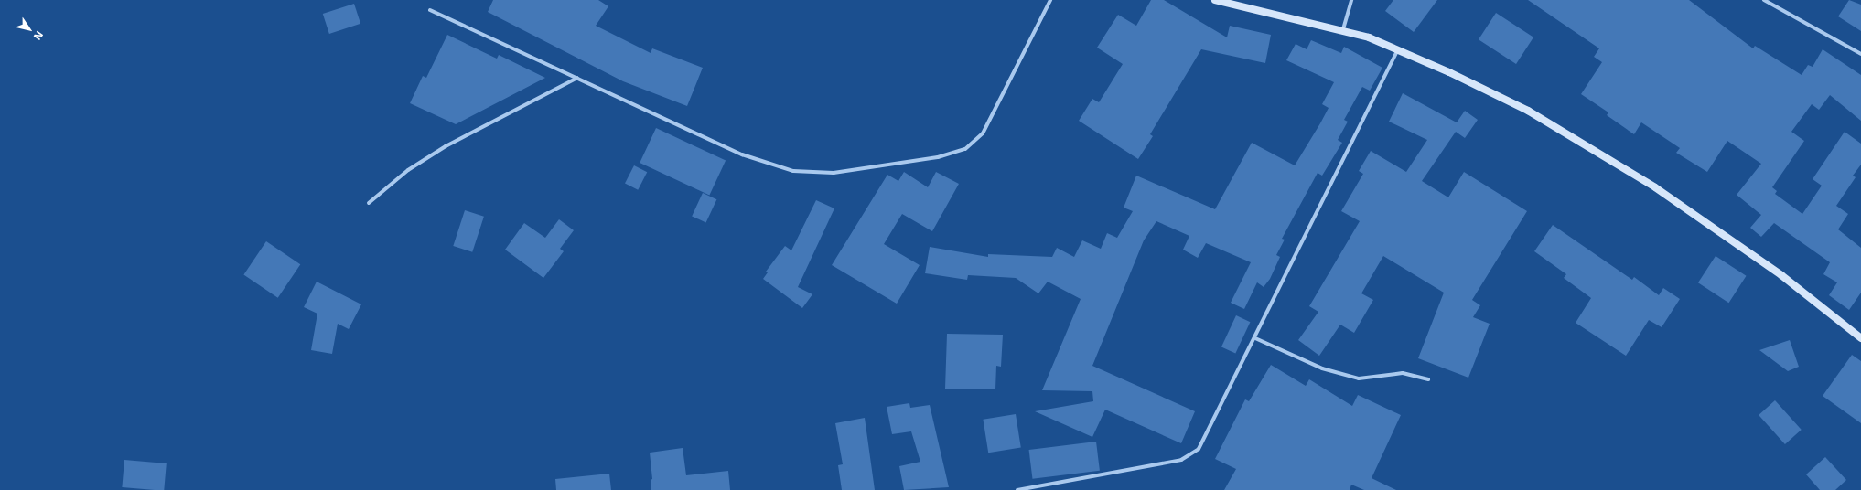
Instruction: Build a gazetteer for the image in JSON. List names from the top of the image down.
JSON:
{
  "north": "bottom right"
}
